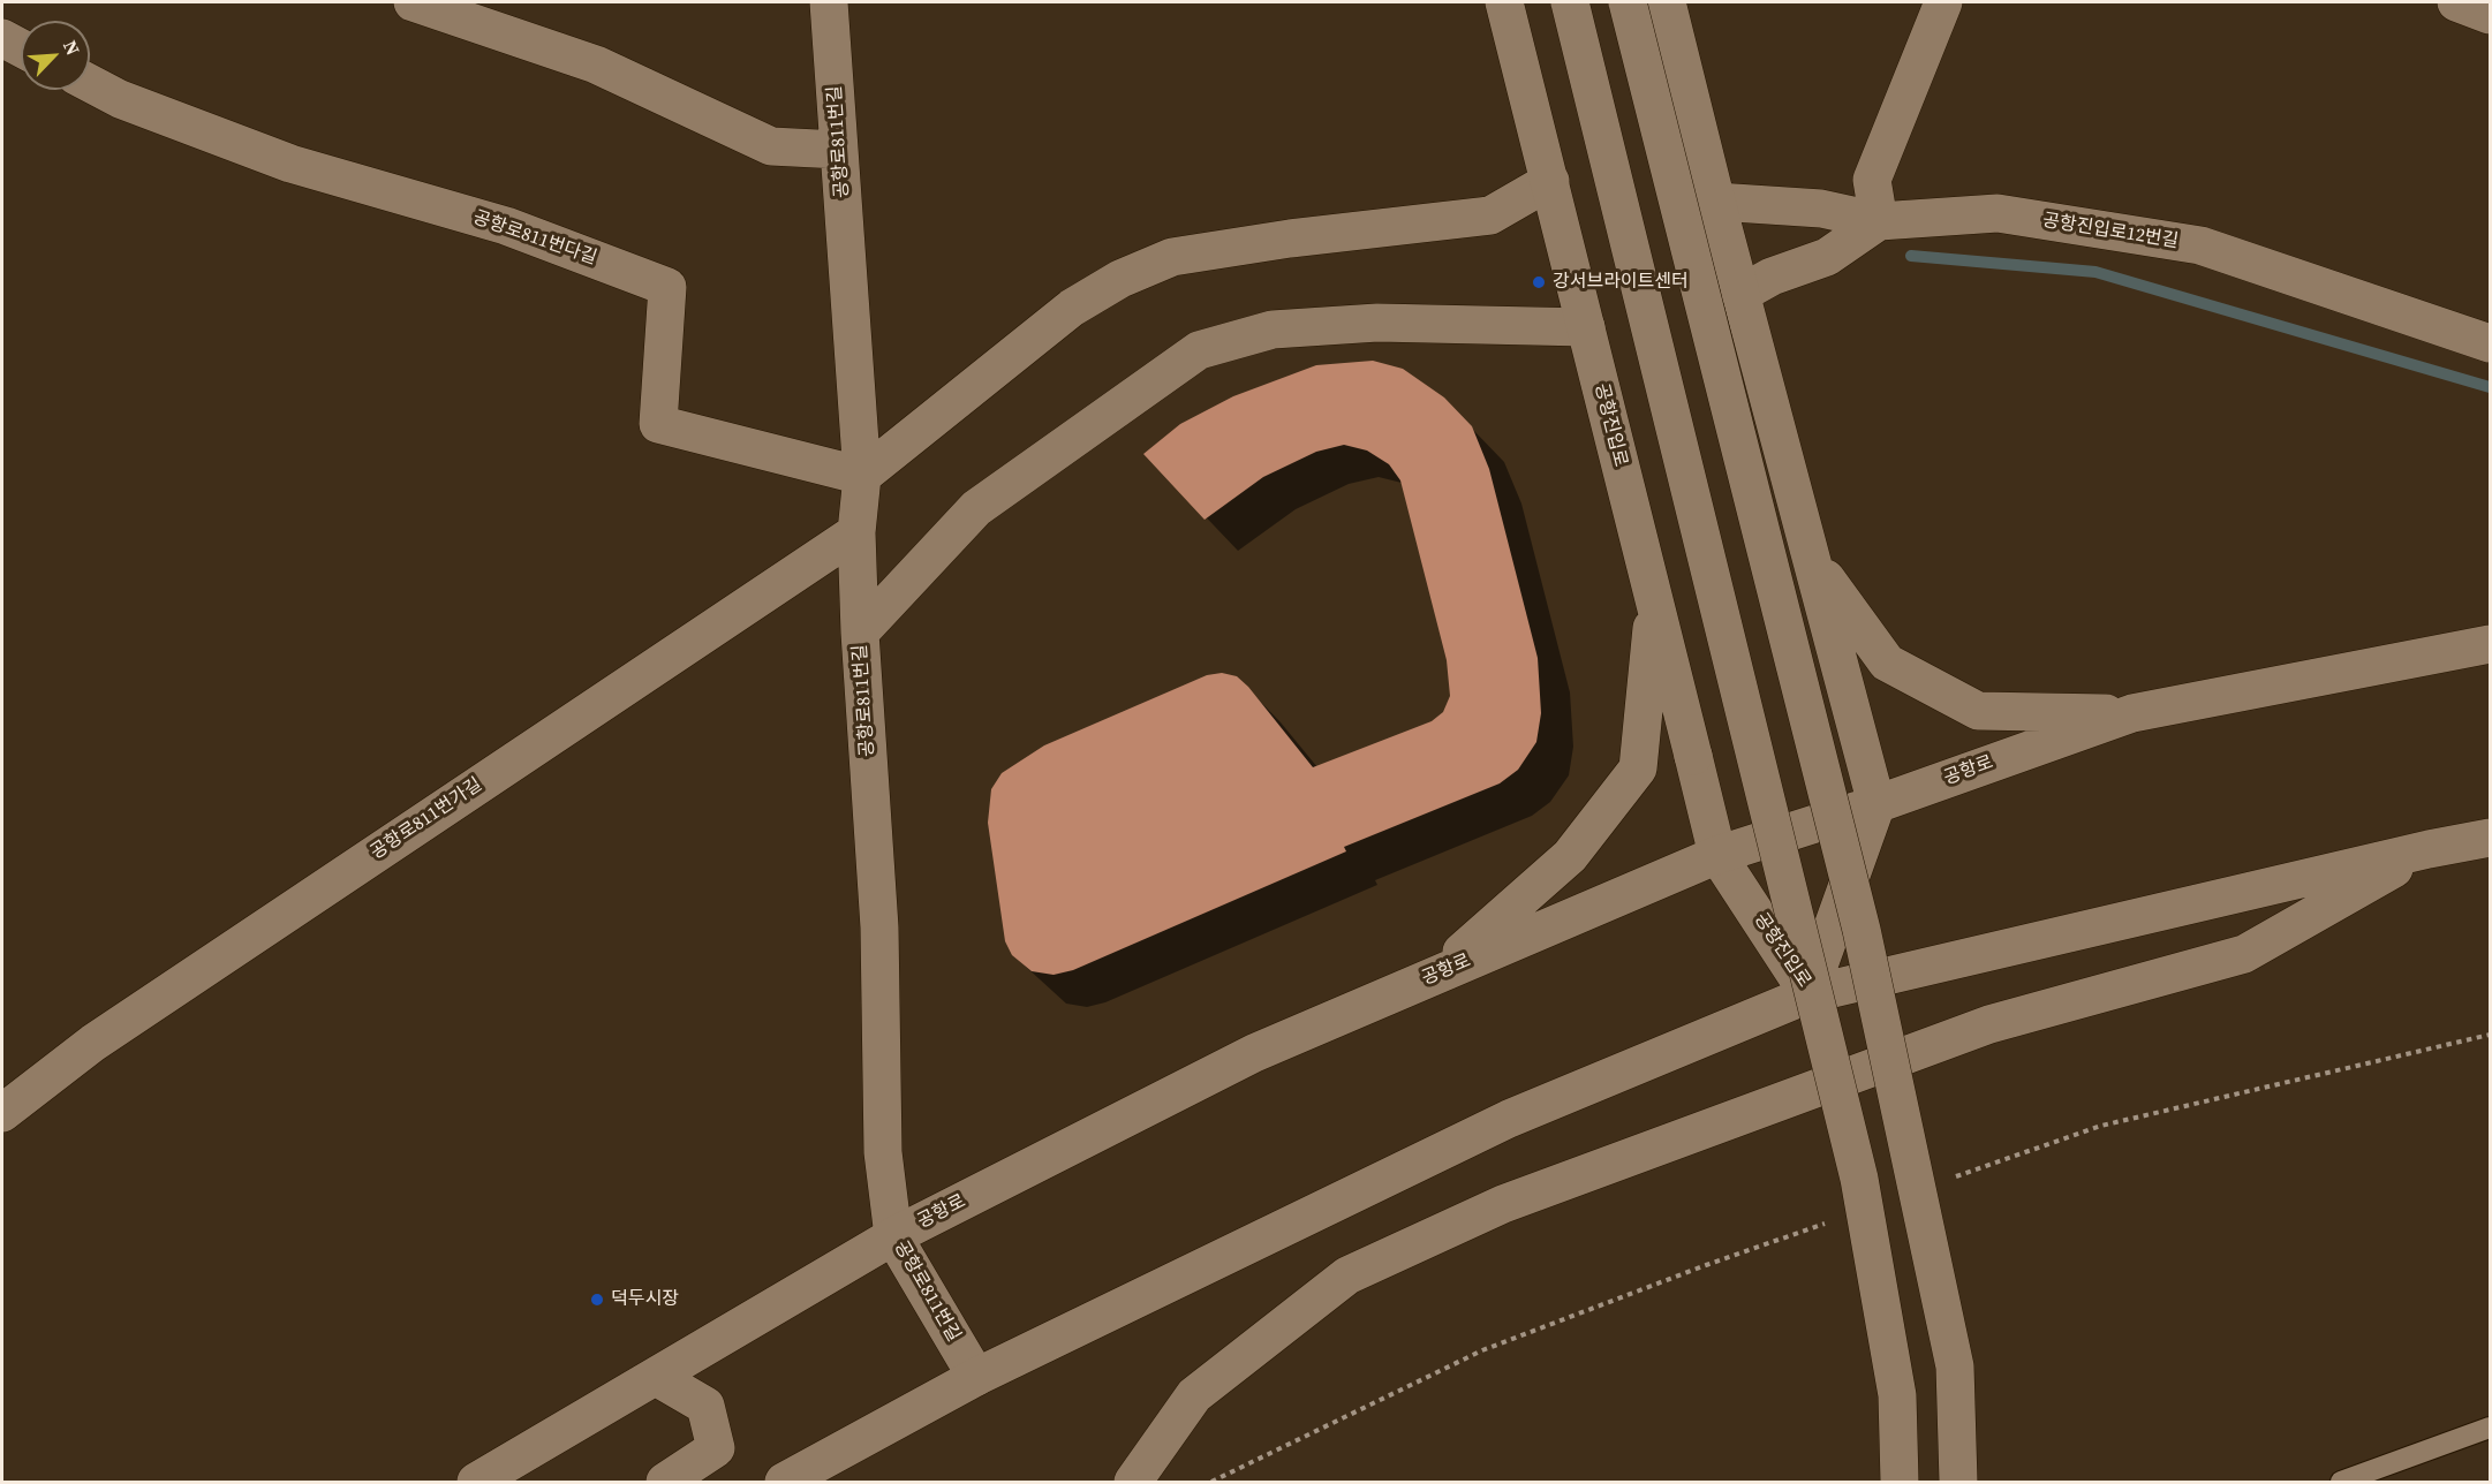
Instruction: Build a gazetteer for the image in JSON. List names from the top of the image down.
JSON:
{
  "streets": {
    "main road": [
      "공항로811번길",
      "공항진입로12번길",
      "공항로811번다길",
      "공항진입로",
      "공항로",
      "공항로811번가길"
    ]
  },
  "crossings": [
    ["공항로811번길", "공항로811번다길"],
    ["공항로811번길", "공항로"],
    ["공항로811번길", "공항로811번가길"],
    ["공항진입로", "공항로"]
  ],
  "places": ["강서브라이트센터", "덕두시장"],
  "north": "top right"
}
